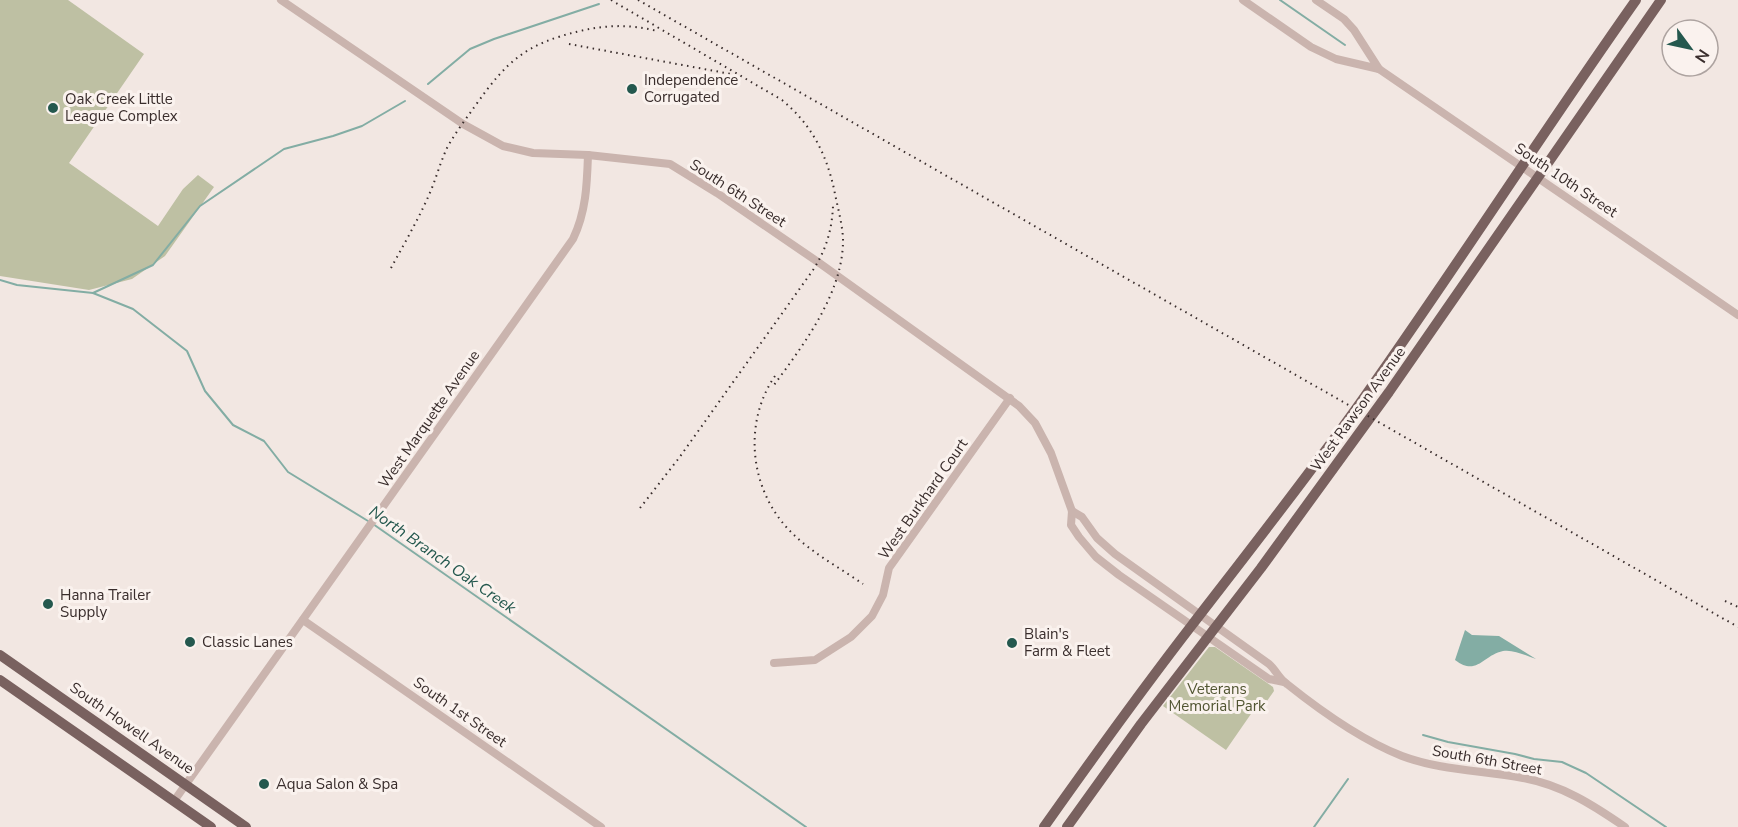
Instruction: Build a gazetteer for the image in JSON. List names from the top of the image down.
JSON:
{
  "streets": {
    "main road": ["West Rawson Avenue", "South Howell Avenue"],
    "street": [
      "South 10th Street",
      "South 6th Street",
      "West Marquette Avenue",
      "West Burkhard Court",
      "South 1st Street"
    ]
  },
  "crossings": [
    ["South 10th Street", "West Rawson Avenue"],
    ["South 6th Street", "West Rawson Avenue"],
    ["South 6th Street", "West Marquette Avenue"],
    ["South 6th Street", "West Burkhard Court"],
    ["West Marquette Avenue", "South 1st Street"],
    ["West Marquette Avenue", "South Howell Avenue"]
  ],
  "water": ["North Branch Oak Creek"],
  "parks": ["Veterans Memorial Park"],
  "places": [
    "Independence Corrugated",
    "Oak Creek Little League Complex",
    "Hanna Trailer Supply",
    "Classic Lanes",
    "Blain's Farm & Fleet",
    "Aqua Salon & Spa"
  ],
  "north": "bottom right"
}
